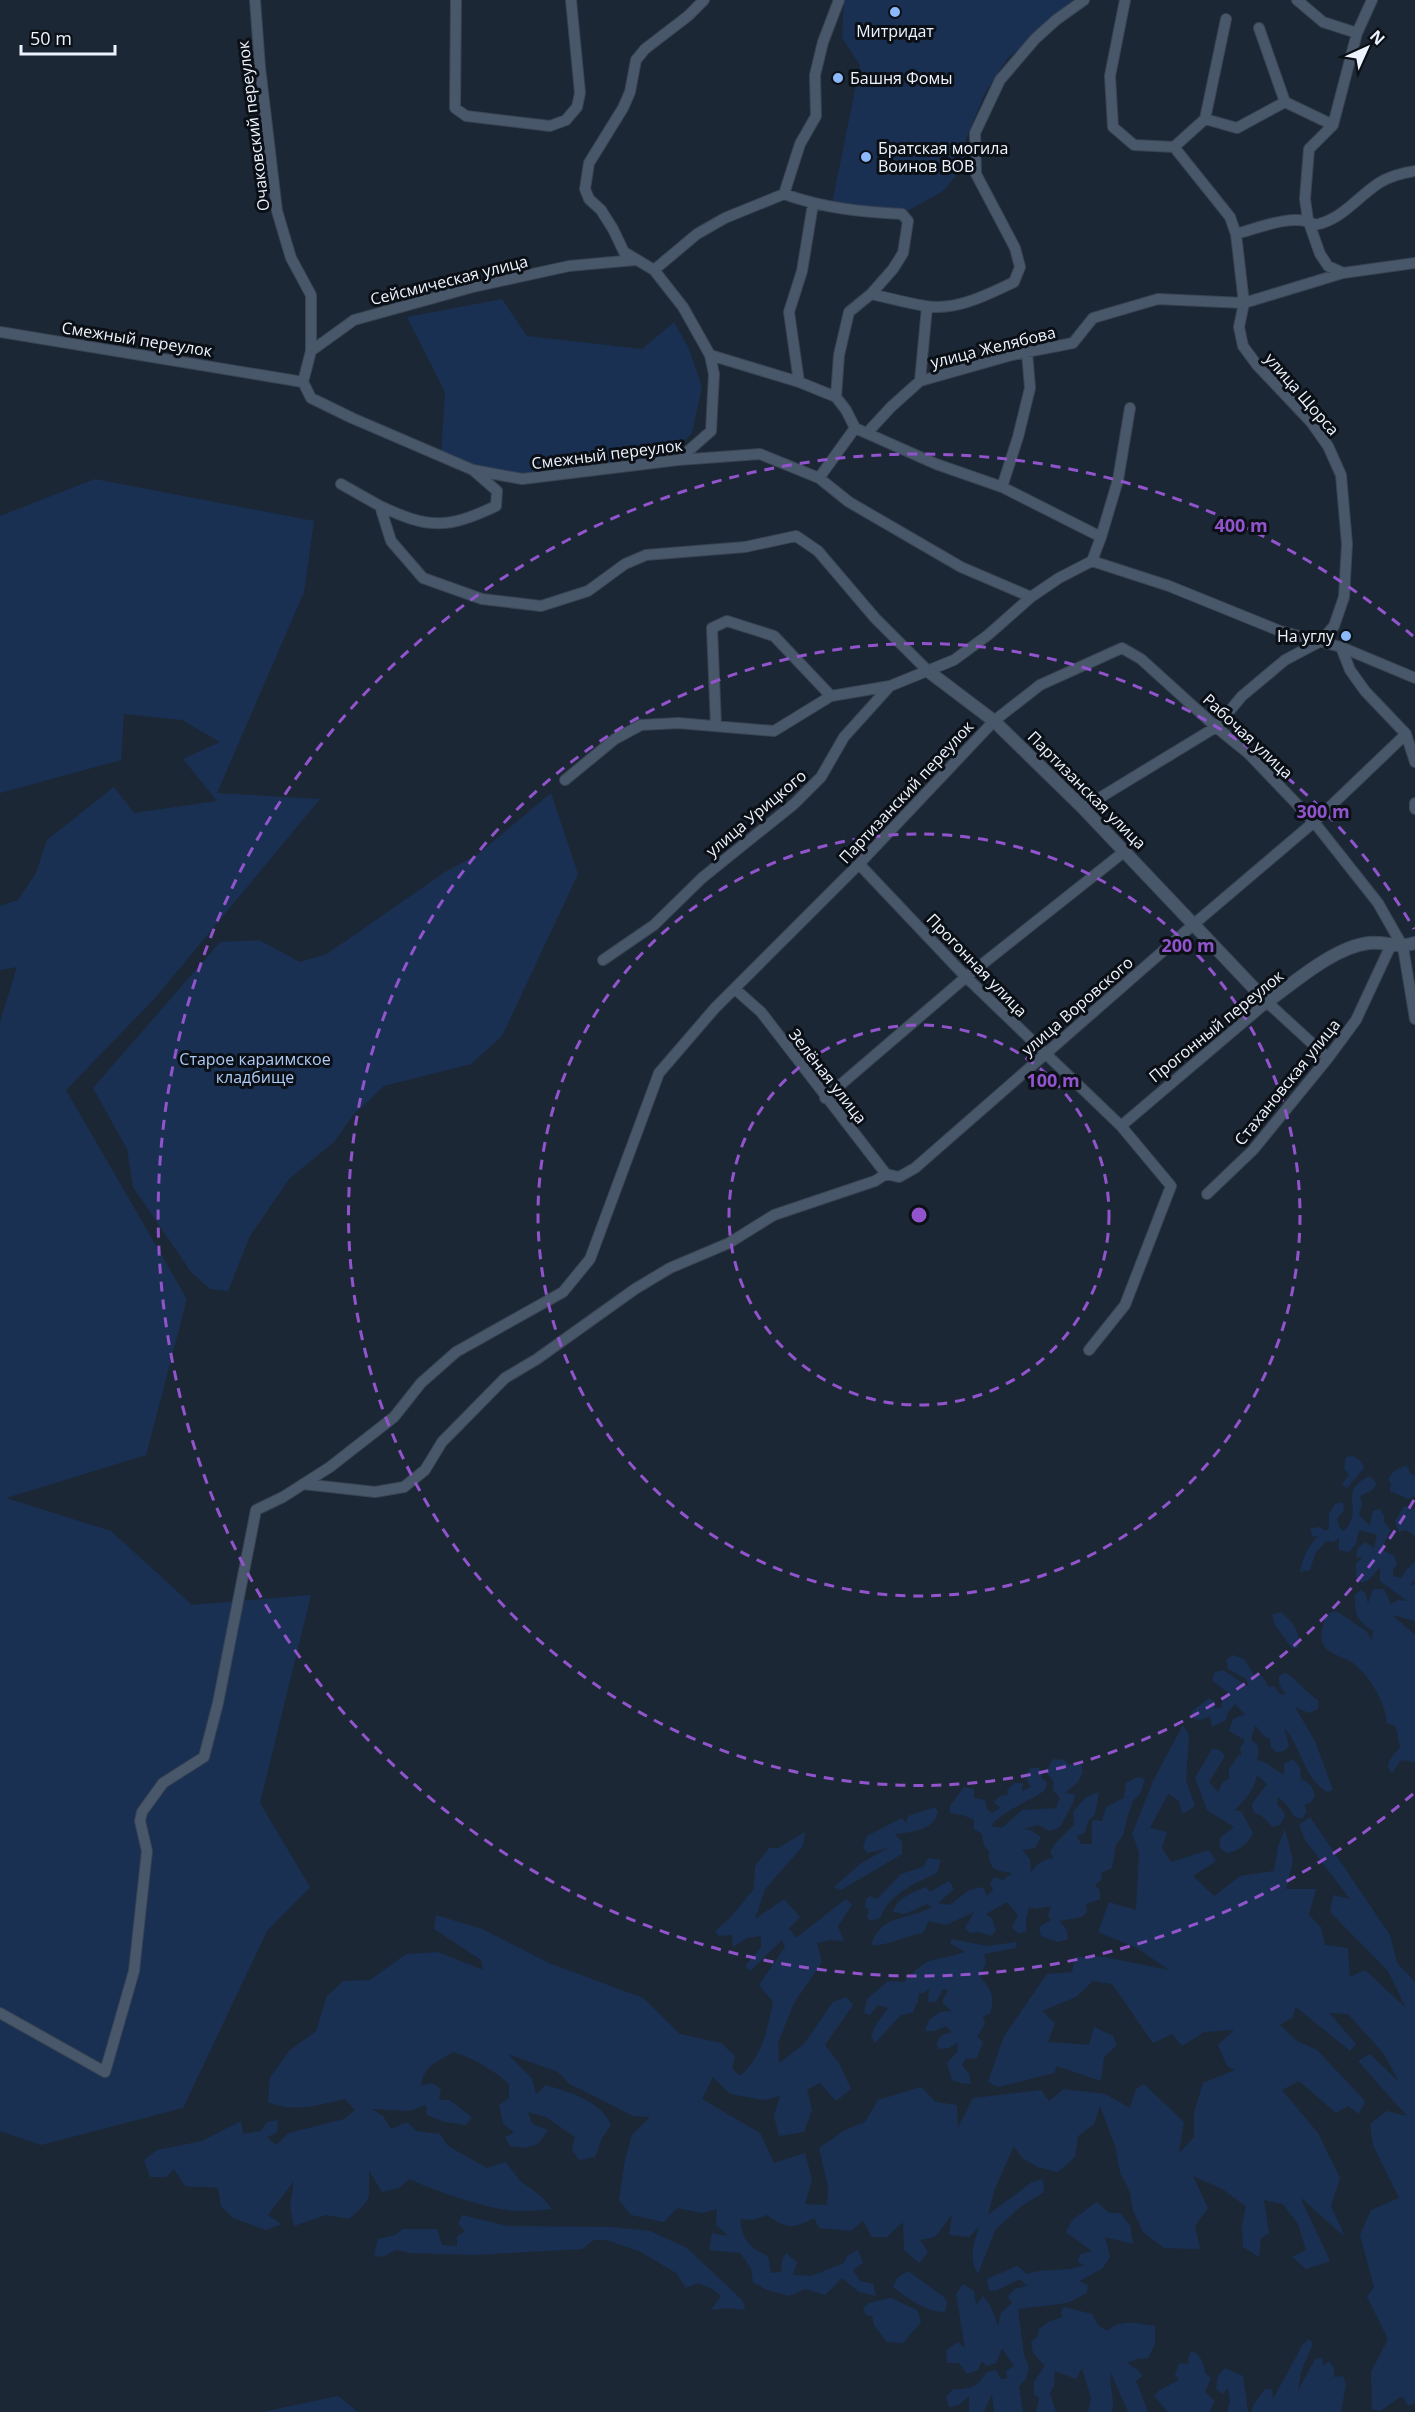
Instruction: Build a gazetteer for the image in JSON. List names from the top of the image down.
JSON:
{
  "streets": {
    "street": [
      "Очаковский переулок",
      "Сейсмическая улица",
      "Смежный переулок",
      "улица Желябова",
      "улица Щорса",
      "Рабочая улица",
      "Партизанская улица",
      "Партизанский переулок",
      "улица Урицкого",
      "Прогонная улица",
      "улица Воровского",
      "Прогонный переулок",
      "Зелёная улица",
      "Стахановская улица"
    ]
  },
  "crossings": [
    ["Очаковский переулок", "Сейсмическая улица"],
    ["Смежный переулок", "улица Урицкого"],
    ["улица Желябова", "улица Щорса"],
    ["Рабочая улица", "Партизанский переулок"],
    ["Рабочая улица", "улица Воровского"],
    ["Рабочая улица", "Прогонный переулок"],
    ["Рабочая улица", "Стахановская улица"],
    ["Партизанская улица", "Партизанский переулок"],
    ["Партизанская улица", "улица Урицкого"],
    ["Партизанская улица", "улица Воровского"],
    ["Партизанская улица", "Прогонный переулок"],
    ["Партизанская улица", "Стахановская улица"],
    ["Партизанский переулок", "Прогонная улица"],
    ["Партизанский переулок", "Зелёная улица"],
    ["Прогонная улица", "улица Воровского"],
    ["Прогонная улица", "Прогонный переулок"],
    ["улица Воровского", "Зелёная улица"],
    ["Прогонный переулок", "Стахановская улица"]
  ],
  "parks": ["Старое караимское кладбище"],
  "places": [
    "Митридат",
    "Башня Фомы",
    "Братская могила Воинов ВОВ",
    "На углу"
  ],
  "scale_bar": "50 m",
  "north": "top right",
  "rings": [
    "400 m",
    "300 m",
    "200 m",
    "100 m"
  ]
}
